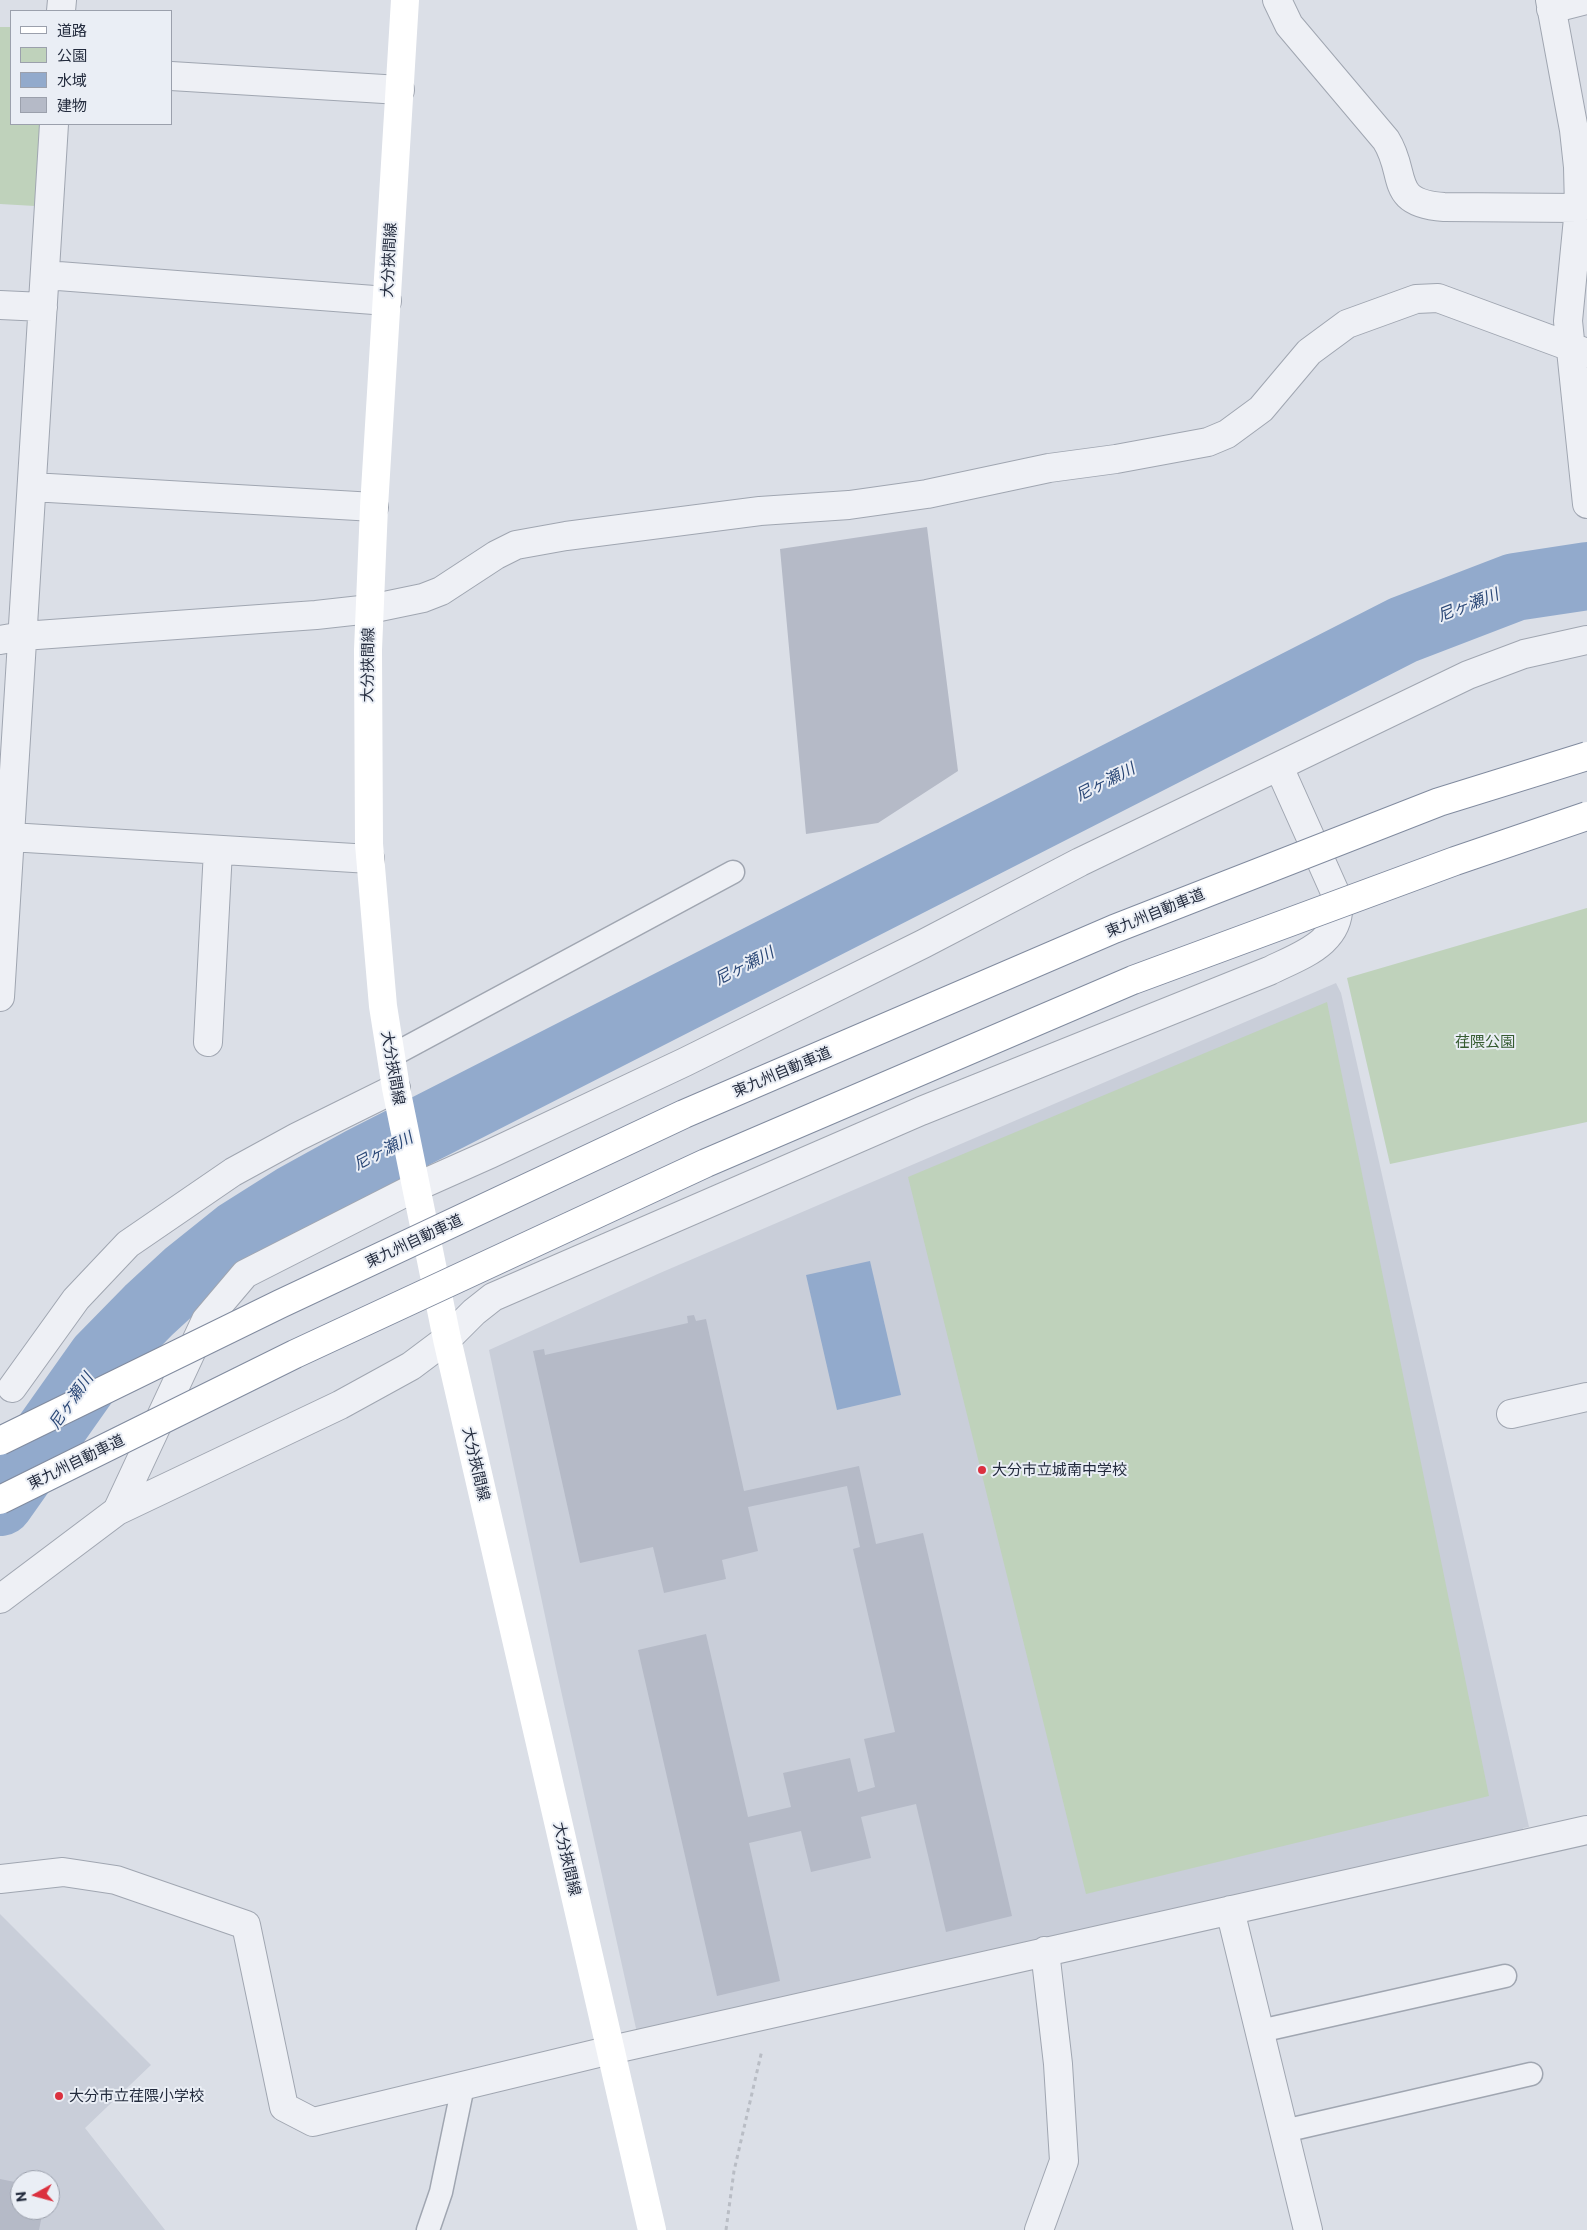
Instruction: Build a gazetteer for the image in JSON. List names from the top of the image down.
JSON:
{
  "streets": {
    "main road": ["大分挾間線", "東九州自動車道"]
  },
  "water": ["尼ヶ瀬川"],
  "parks": ["荏隈公園"],
  "places": ["大分市立城南中学校", "大分市立荏隈小学校"],
  "legend": [
    "道路",
    "公園",
    "水域",
    "建物"
  ],
  "north": "left"
}
